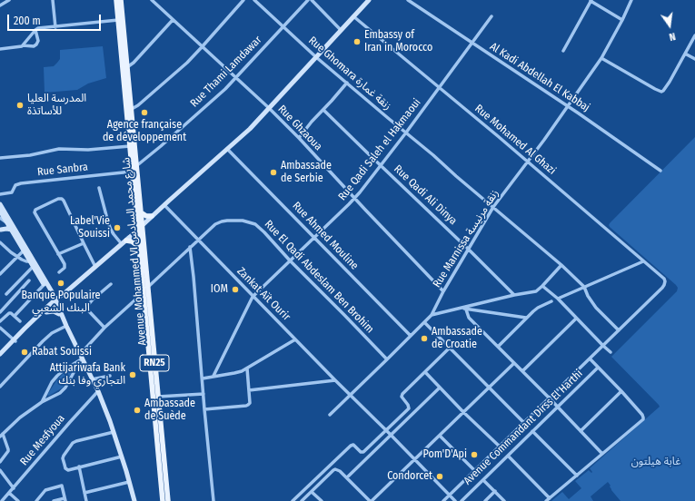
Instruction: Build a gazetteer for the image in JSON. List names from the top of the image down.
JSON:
{
  "streets": {
    "main road": ["Avenue Mohammed VI شارع محمد السادس", "RN25"],
    "street": [
      "Rue Thami Lamdawar",
      "Rue Ghomara زنقة غمارة",
      "Al Kadi Abdellah El Kabbaj",
      "Rue Ghzaoua",
      "Rue Mohamed Al Ghazi",
      "Rue Qadi Saleh el Hakmaoui",
      "Rue Sanbra",
      "Rue Qadi Ali Dinya",
      "Rue Ahmed Mouline",
      "Rue Marnissa زنقة مرنيسة",
      "Rue El Qadi Abdeslam Ben Brohim",
      "Zankat Aït Ourir",
      "Avenue Commandant Dirss El Harthi",
      "Rue Mesfyoua"
    ]
  },
  "crossings": [
    ["Rue Thami Lamdawar", "Rue Ghomara زنقة غمارة"],
    ["Rue Thami Lamdawar", "Rue Ghzaoua"],
    ["Rue Thami Lamdawar", "Avenue Mohammed VI شارع محمد السادس"],
    ["Rue Ghomara زنقة غمارة", "Rue Mohamed Al Ghazi"],
    ["Rue Ghomara زنقة غمارة", "Rue Qadi Saleh el Hakmaoui"],
    ["Rue Ghomara زنقة غمارة", "Rue Marnissa زنقة مرنيسة"],
    ["Al Kadi Abdellah El Kabbaj", "Rue Qadi Saleh el Hakmaoui"],
    ["Al Kadi Abdellah El Kabbaj", "Rue Marnissa زنقة مرنيسة"],
    ["Rue Ghzaoua", "Rue Qadi Saleh el Hakmaoui"],
    ["Rue Ghzaoua", "Rue Marnissa زنقة مرنيسة"],
    ["Rue Mohamed Al Ghazi", "Rue Qadi Saleh el Hakmaoui"],
    ["Rue Mohamed Al Ghazi", "Rue Marnissa زنقة مرنيسة"],
    ["Rue Qadi Saleh el Hakmaoui", "Rue Qadi Ali Dinya"],
    ["Rue Qadi Saleh el Hakmaoui", "Rue Ahmed Mouline"],
    ["Rue Qadi Saleh el Hakmaoui", "Rue El Qadi Abdeslam Ben Brohim"],
    ["Rue Qadi Saleh el Hakmaoui", "Zankat Aït Ourir"],
    ["Rue Sanbra", "Avenue Mohammed VI شارع محمد السادس"],
    ["Rue Qadi Ali Dinya", "Rue Marnissa زنقة مرنيسة"],
    ["Rue Ahmed Mouline", "Rue Marnissa زنقة مرنيسة"],
    ["Rue Marnissa زنقة مرنيسة", "Rue El Qadi Abdeslam Ben Brohim"],
    ["Rue Marnissa زنقة مرنيسة", "Zankat Aït Ourir"],
    ["Avenue Mohammed VI شارع محمد السادس", "Rue El Qadi Abdeslam Ben Brohim"],
    ["Rue El Qadi Abdeslam Ben Brohim", "Zankat Aït Ourir"]
  ],
  "parks": ["غابة هيلتون"],
  "places": [
    "Embassy of Iran in Morocco",
    "المدرسة العليا للأساتذة",
    "Agence française de développement",
    "Ambassade de Serbie",
    "Label'Vie Souissi",
    "Banque Populaire البنك الشعبي",
    "IOM",
    "Ambassade de Croatie",
    "Rabat Souissi",
    "Attijariwafa Bank التجاري وفا بنك",
    "Ambassade de Suède",
    "Pom'D'Api",
    "Condorcet"
  ],
  "scale_bar": "200 m",
  "north": "bottom"
}
